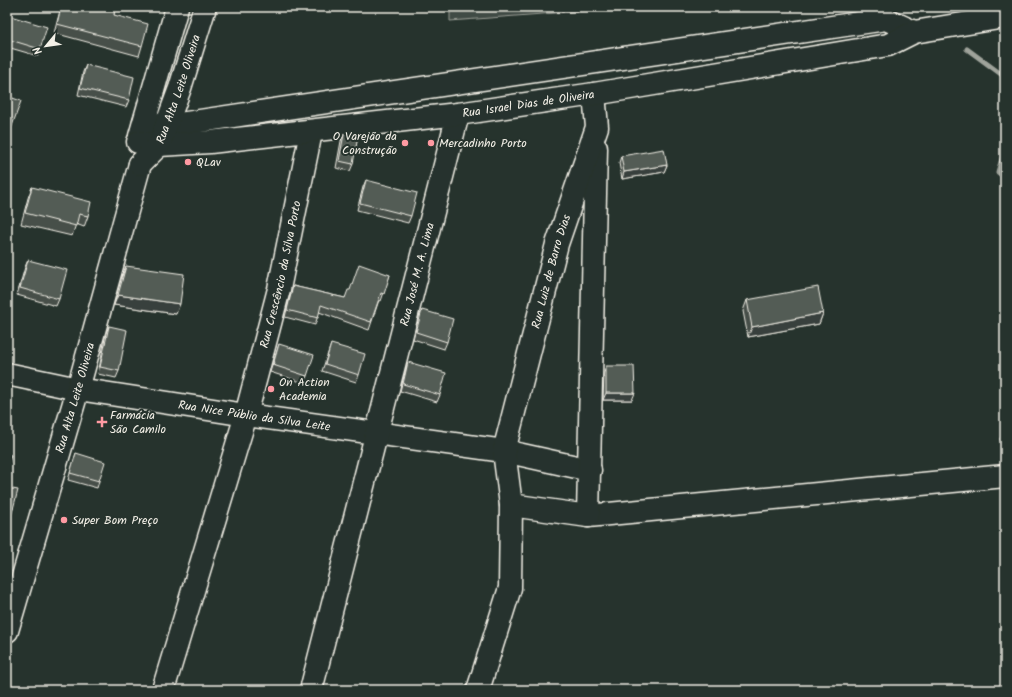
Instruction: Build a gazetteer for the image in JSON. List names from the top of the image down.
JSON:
{
  "streets": {
    "street": [
      "Rua Alta Leite Oliveira",
      "Rua Israel Dias de Oliveira",
      "Rua Luiz de Barro Dias",
      "Rua Crescêncio da Silva Porto",
      "Rua José M. A. Lima",
      "Rua Nice Públio da Silva Leite"
    ]
  },
  "crossings": [
    ["Rua Alta Leite Oliveira", "Rua Israel Dias de Oliveira"],
    ["Rua Alta Leite Oliveira", "Rua Nice Públio da Silva Leite"],
    ["Rua Israel Dias de Oliveira", "Rua Luiz de Barro Dias"],
    ["Rua Israel Dias de Oliveira", "Rua Crescêncio da Silva Porto"],
    ["Rua Israel Dias de Oliveira", "Rua José M. A. Lima"],
    ["Rua Luiz de Barro Dias", "Rua Nice Públio da Silva Leite"],
    ["Rua Crescêncio da Silva Porto", "Rua Nice Públio da Silva Leite"],
    ["Rua José M. A. Lima", "Rua Nice Públio da Silva Leite"]
  ],
  "places": {
    "other": [
      "O Varejão da Construção",
      "Mercadinho Porto",
      "QLav",
      "On Action Academia",
      "Super Bom Preço"
    ],
    "health": ["Farmácia São Camilo"]
  },
  "north": "bottom left"
}
